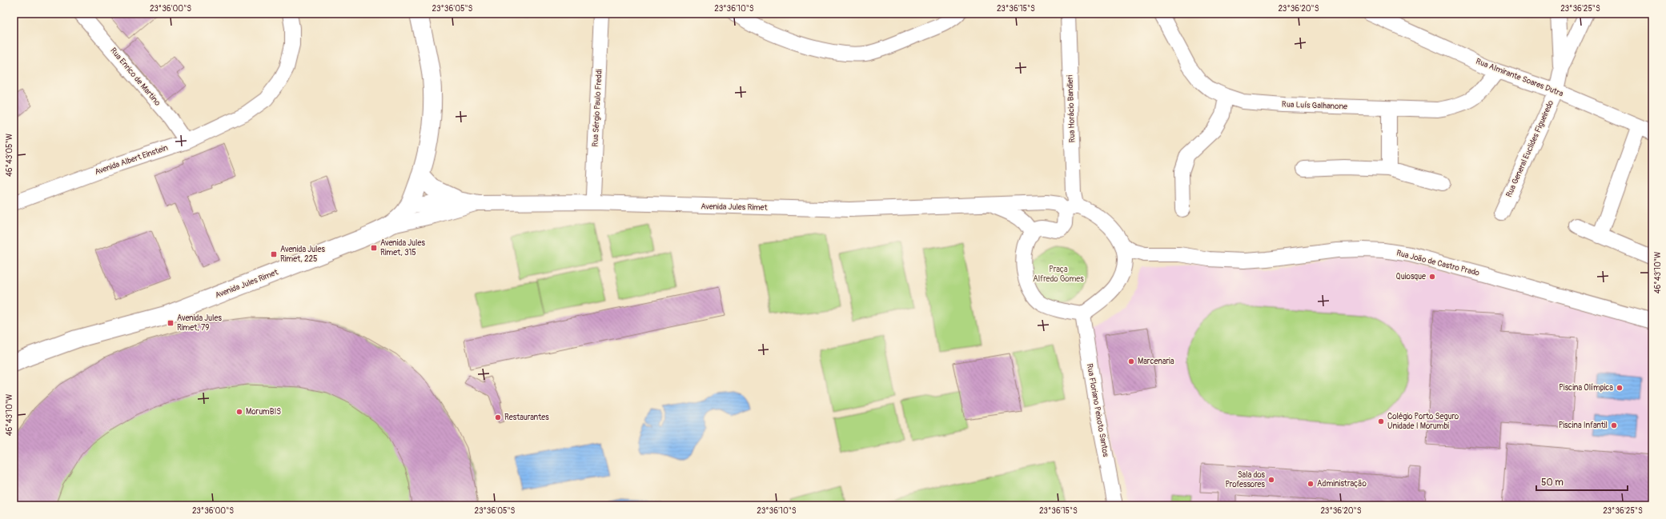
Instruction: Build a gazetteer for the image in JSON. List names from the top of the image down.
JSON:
{
  "streets": {
    "main road": ["Avenida Jules Rimet"],
    "street": [
      "Rua Enrico de Martino",
      "Rua Almirante Soares Dutra",
      "Rua Luís Galhanone",
      "Rua Sérgio Paulo Freddi",
      "Rua Horácio Bandieri",
      "Rua General Euclides Figueiredo",
      "Avenida Albert Einstein",
      "Rua João de Castro Prado",
      "Rua Floriano Peixoto Santos"
    ]
  },
  "crossings": [
    ["Rua Enrico de Martino", "Avenida Albert Einstein"],
    ["Rua Almirante Soares Dutra", "Rua Luís Galhanone"],
    ["Rua Almirante Soares Dutra", "Rua General Euclides Figueiredo"],
    ["Rua Sérgio Paulo Freddi", "Avenida Jules Rimet"],
    ["Rua Horácio Bandieri", "Avenida Jules Rimet"],
    ["Rua Horácio Bandieri", "Rua João de Castro Prado"],
    ["Rua Horácio Bandieri", "Rua Floriano Peixoto Santos"],
    ["Avenida Jules Rimet", "Rua João de Castro Prado"],
    ["Avenida Jules Rimet", "Rua Floriano Peixoto Santos"],
    ["Rua João de Castro Prado", "Rua Floriano Peixoto Santos"]
  ],
  "parks": ["Praça Alfredo Gomes"],
  "places": {
    "transit": ["Avenida Jules Rimet, 315", "Avenida Jules Rimet, 225", "Avenida Jules Rimet, 79"],
    "other": [
      "Quiosque",
      "Marcenaria",
      "Piscina Olímpica",
      "MorumBIS",
      "Restaurantes",
      "Colégio Porto Seguro Unidade I Morumbi",
      "Piscina Infantil",
      "Sala dos Professores",
      "Administração"
    ]
  },
  "scale_bar": "50 m",
  "coordinates": [
    "23°36'00\"S",
    "23°36'05\"S",
    "23°36'10\"S",
    "23°36'15\"S",
    "23°36'20\"S",
    "23°36'25\"S",
    "46°43'05\"W",
    "46°43'10\"W"
  ]
}
